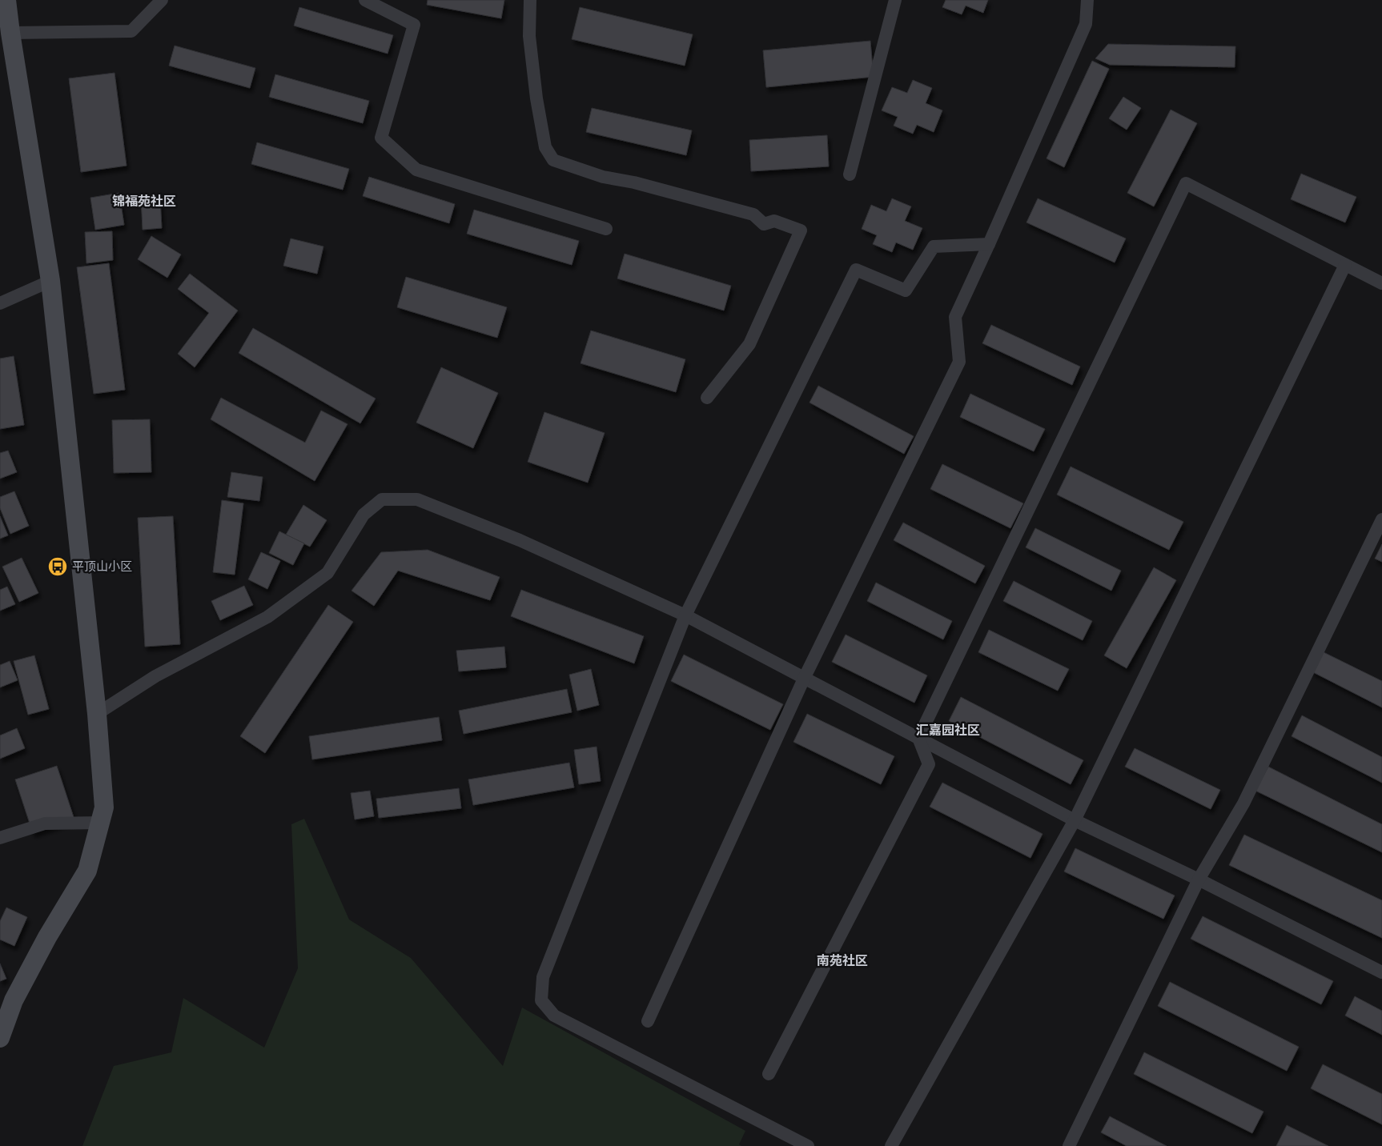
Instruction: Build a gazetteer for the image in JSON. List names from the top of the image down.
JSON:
{
  "districts": ["锦福苑社区", "汇嘉园社区", "南苑社区"],
  "places": {
    "bus stop": ["平顶山小区"]
  }
}
